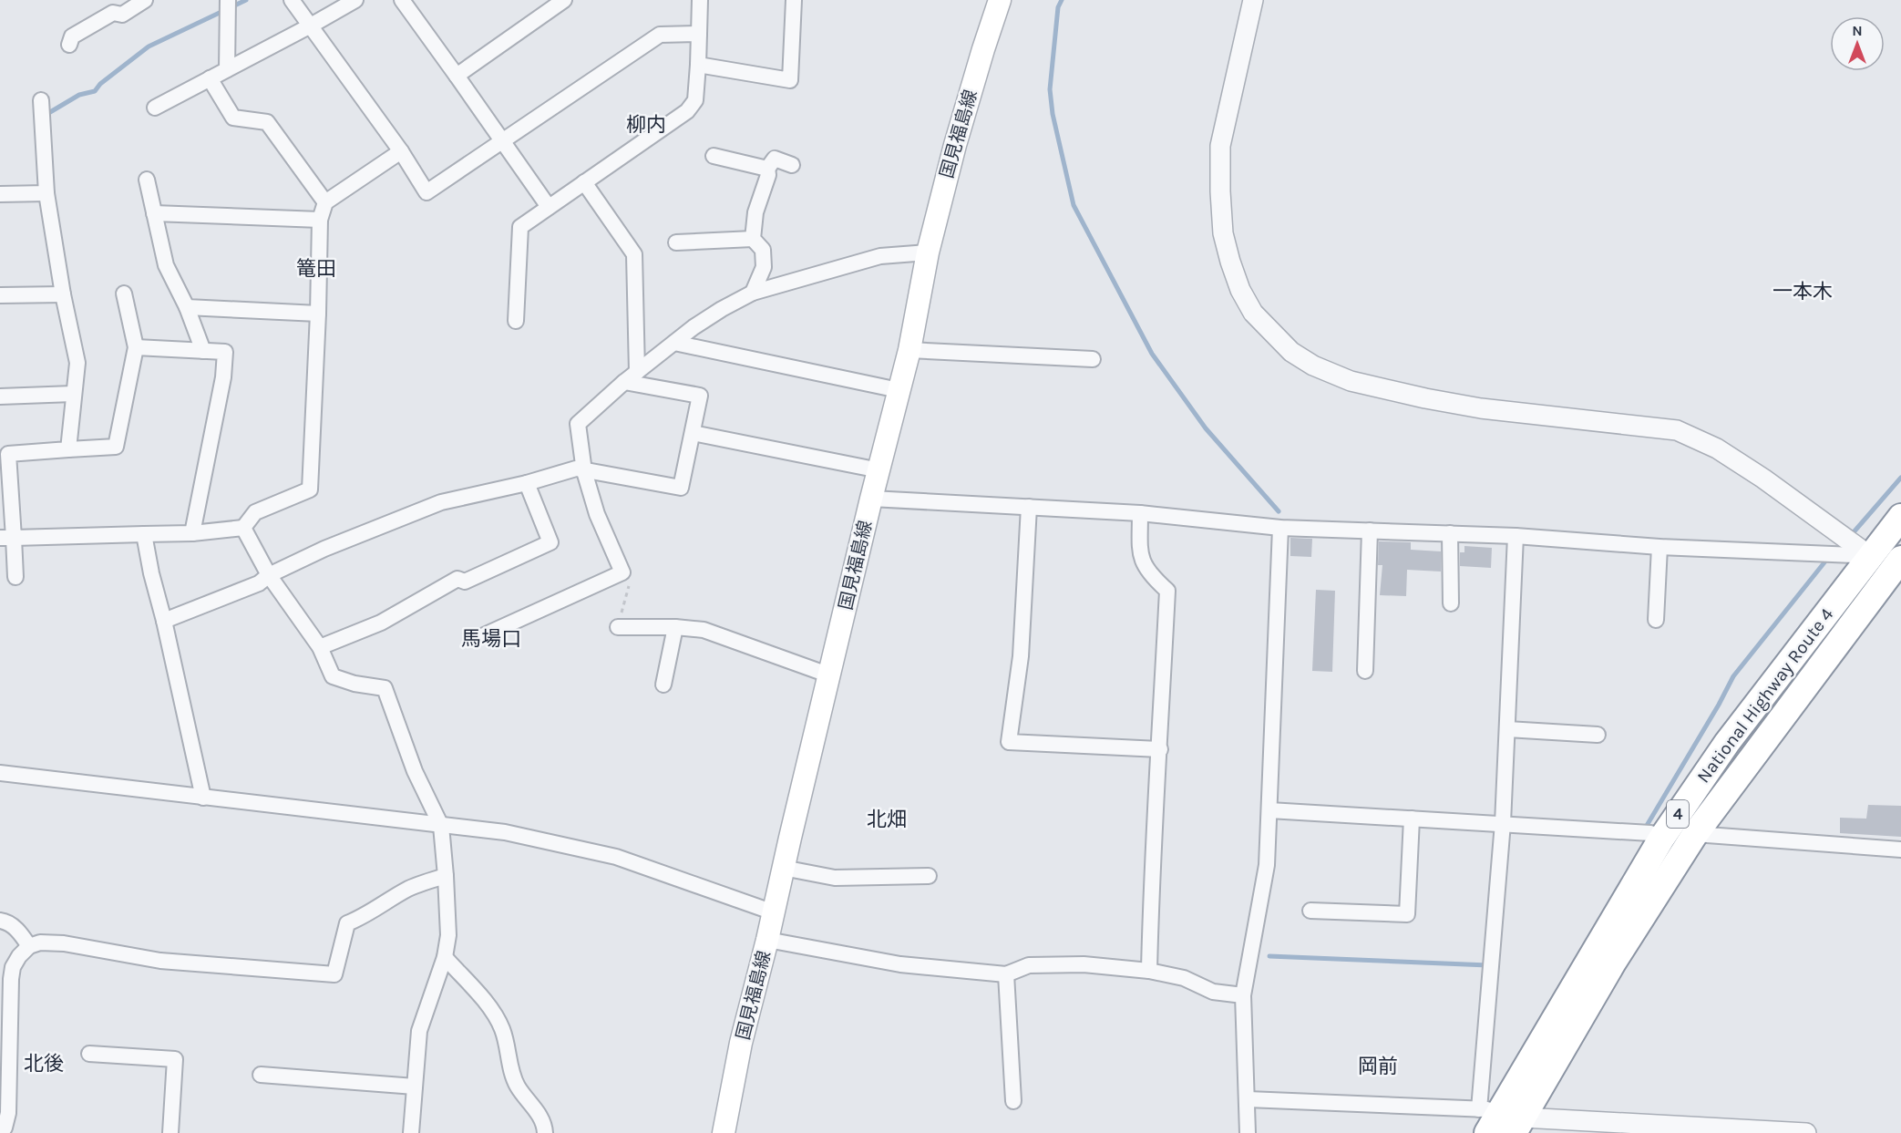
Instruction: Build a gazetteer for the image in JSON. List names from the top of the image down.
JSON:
{
  "streets": {
    "highway": ["National Highway Route 4", "4"],
    "main road": ["国見福島線"]
  },
  "districts": [
    "柳内",
    "篭田",
    "一本木",
    "馬場口",
    "北畑",
    "北後",
    "岡前"
  ],
  "north": "top"
}
